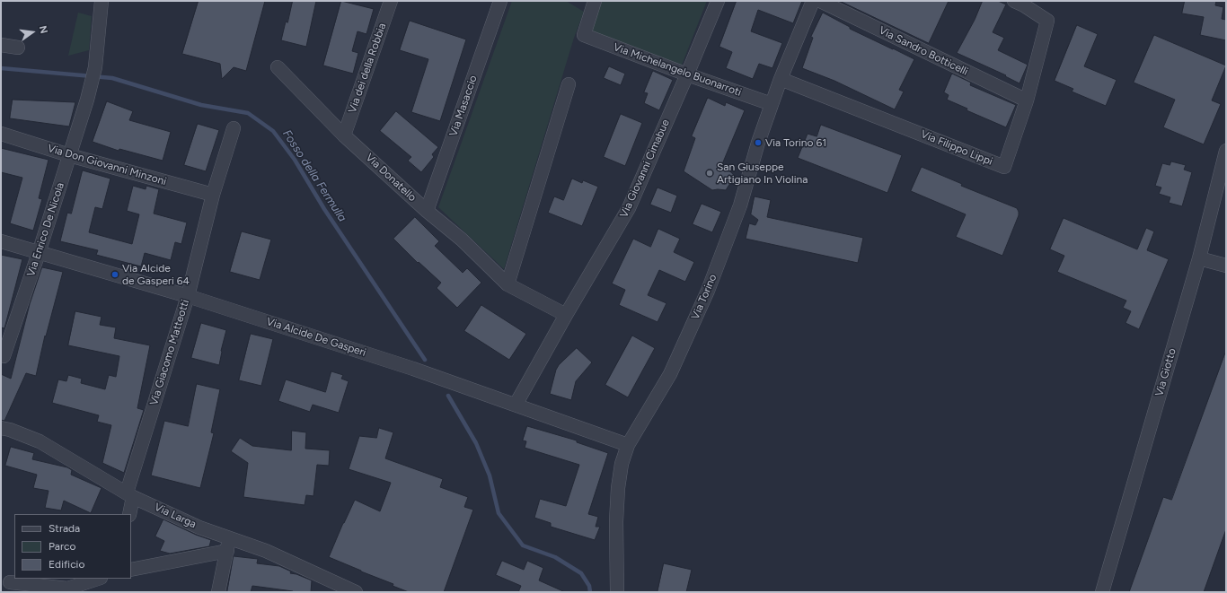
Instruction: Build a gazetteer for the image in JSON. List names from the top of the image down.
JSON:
{
  "streets": {
    "street": [
      "Via Sandro Botticelli",
      "Via dei della Robbia",
      "Via Michelangelo Buonarroti",
      "Via Masaccio",
      "Via Filippo Lippi",
      "Via Don Giovanni Minzoni",
      "Via Giovanni Cimabue",
      "Via Donatello",
      "Via Enrico De Nicola",
      "Via Torino",
      "Via Alcide De Gasperi",
      "Via Giacomo Matteotti",
      "Via Giotto",
      "Via Larga"
    ]
  },
  "crossings": [
    ["Via Sandro Botticelli", "Via Filippo Lippi"],
    ["Via dei della Robbia", "Via Donatello"],
    ["Via Michelangelo Buonarroti", "Via Giovanni Cimabue"],
    ["Via Michelangelo Buonarroti", "Via Torino"],
    ["Via Masaccio", "Via Donatello"],
    ["Via Filippo Lippi", "Via Torino"],
    ["Via Don Giovanni Minzoni", "Via Enrico De Nicola"],
    ["Via Don Giovanni Minzoni", "Via Giacomo Matteotti"],
    ["Via Giovanni Cimabue", "Via Donatello"],
    ["Via Giovanni Cimabue", "Via Alcide De Gasperi"],
    ["Via Enrico De Nicola", "Via Alcide De Gasperi"],
    ["Via Torino", "Via Alcide De Gasperi"],
    ["Via Alcide De Gasperi", "Via Giacomo Matteotti"],
    ["Via Giacomo Matteotti", "Via Larga"]
  ],
  "water": ["Fosso della Fermulla"],
  "places": ["Via Torino 61", "San Giuseppe Artigiano In Violina", "Via Alcide de Gasperi 64"],
  "legend": ["Strada", "Parco", "Edificio"],
  "north": "right"
}
